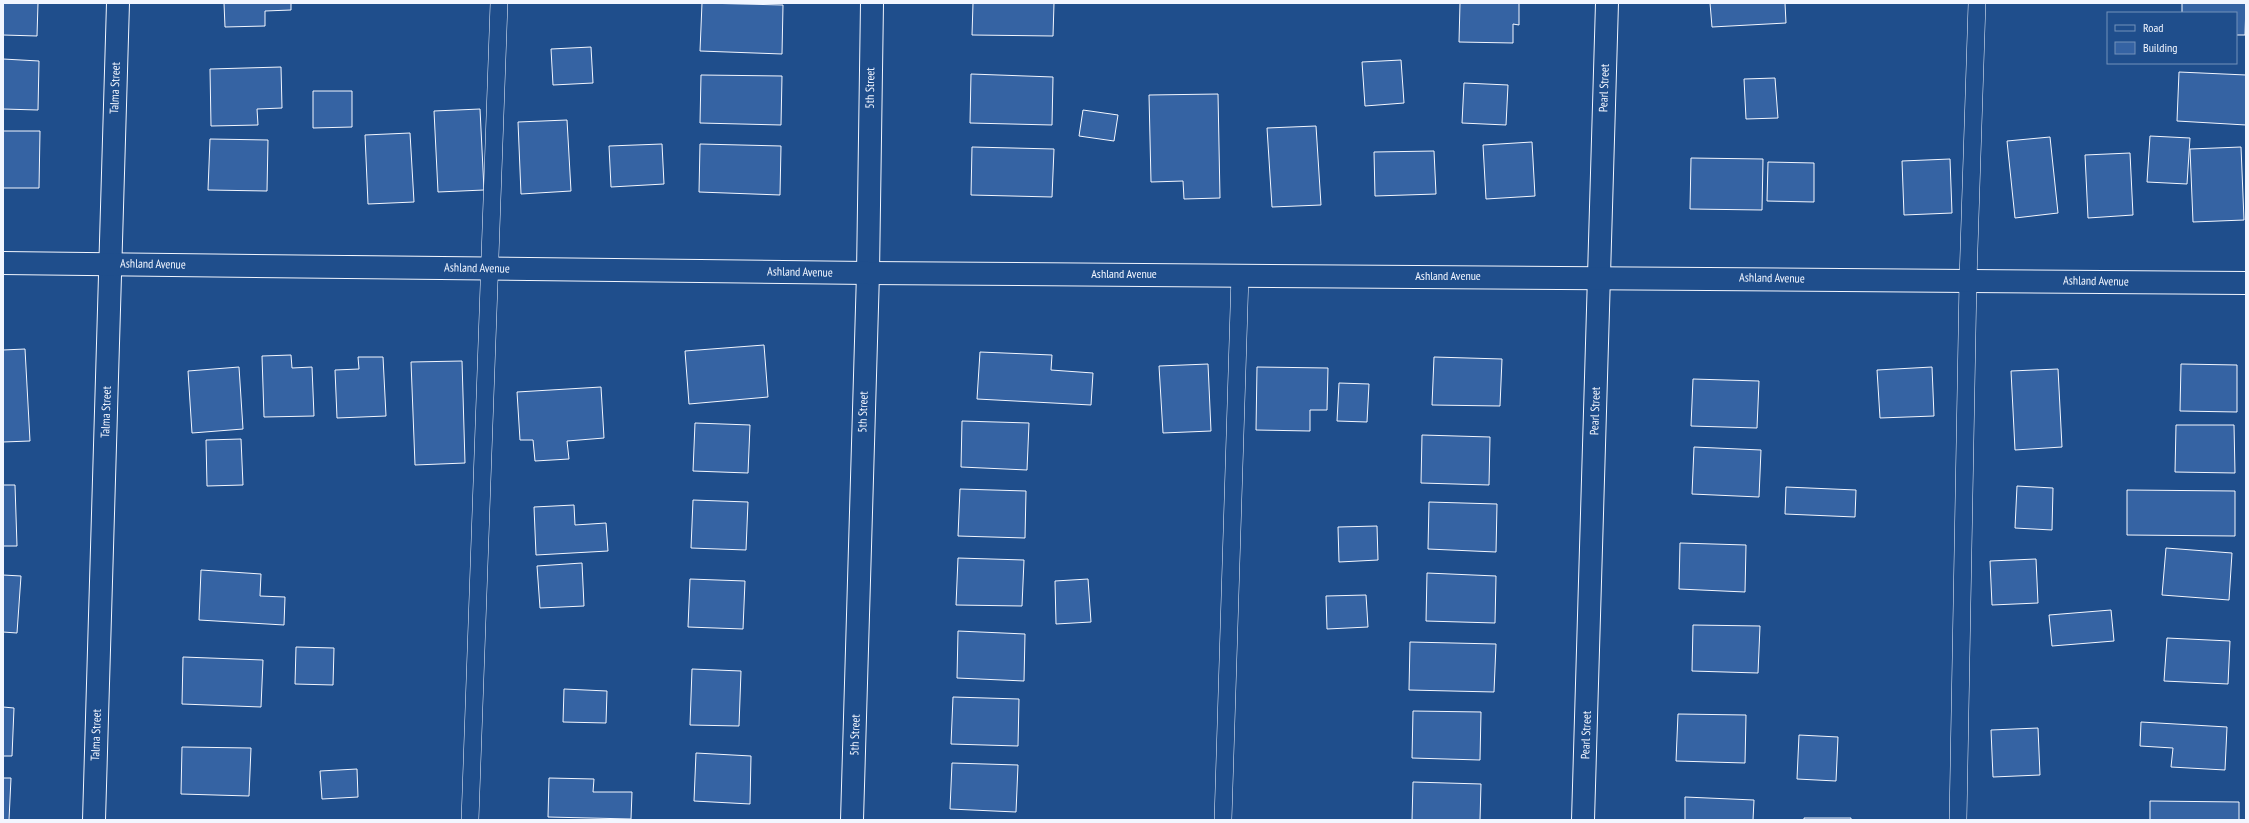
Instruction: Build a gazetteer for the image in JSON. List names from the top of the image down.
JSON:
{
  "streets": {
    "street": [
      "Talma Street",
      "5th Street",
      "Pearl Street",
      "Ashland Avenue"
    ]
  },
  "crossings": [
    ["Talma Street", "Ashland Avenue"],
    ["5th Street", "Ashland Avenue"],
    ["Pearl Street", "Ashland Avenue"]
  ],
  "legend": ["Road", "Building"]
}
